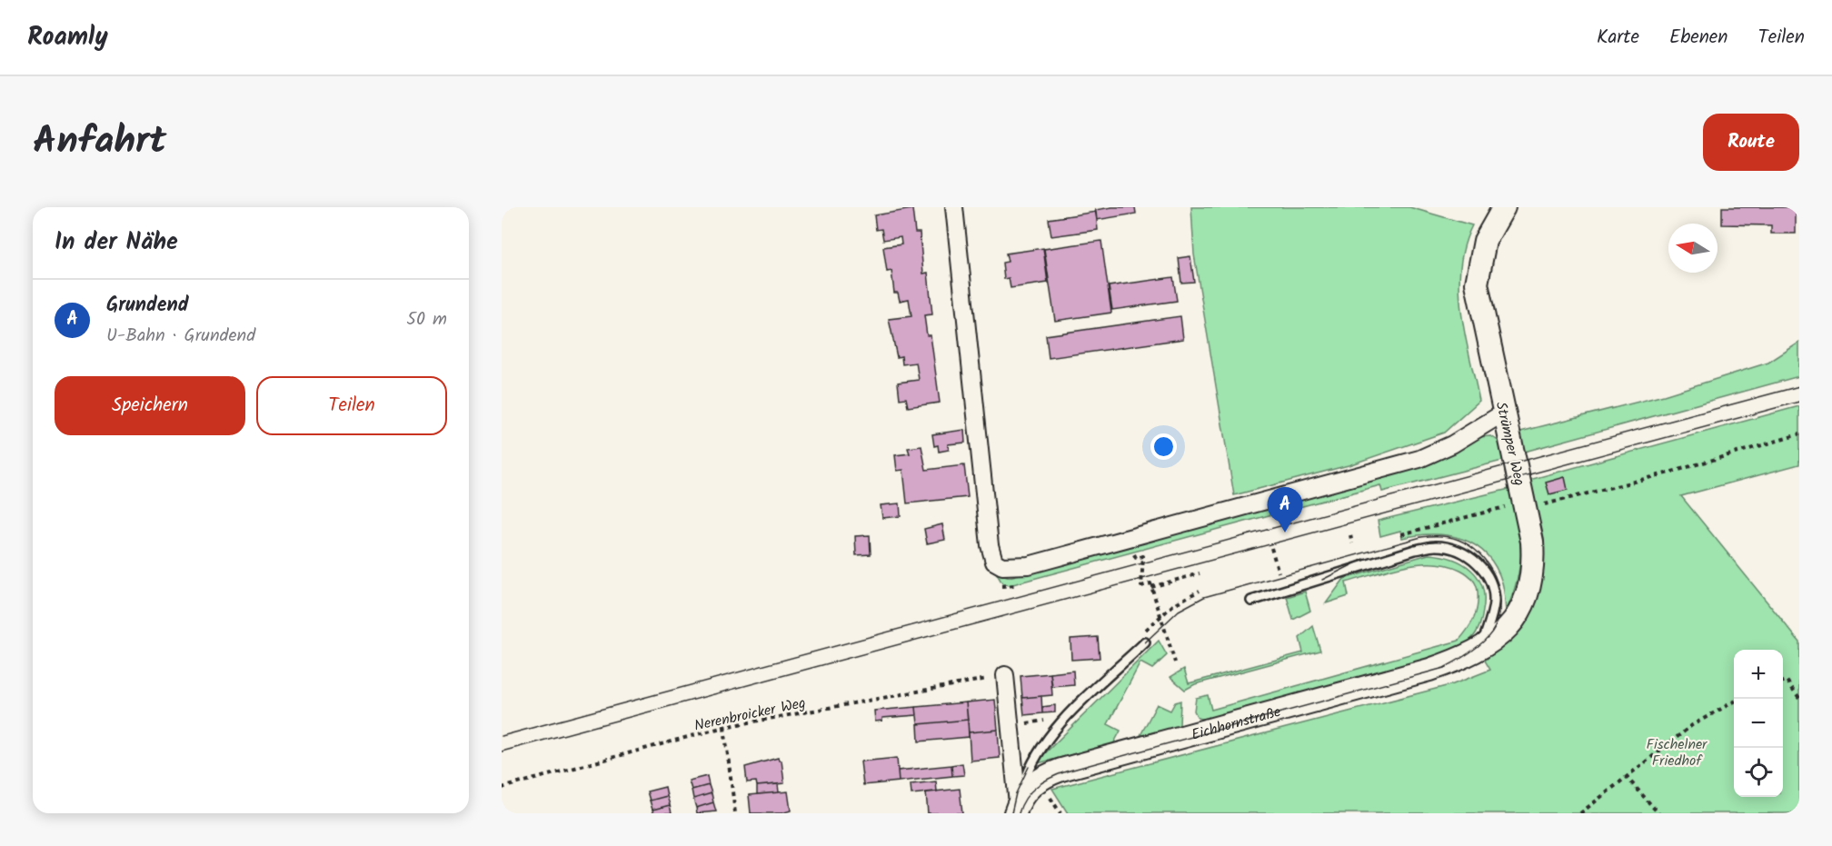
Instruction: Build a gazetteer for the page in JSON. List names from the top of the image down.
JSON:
{
  "streets": {
    "street": ["Strümper Weg", "Eichhornstraße"],
    "path": ["Nerenbroicker Weg"]
  },
  "crossings": [
    ["Strümper Weg", "Eichhornstraße"]
  ],
  "parks": ["Fischelner Friedhof"],
  "north": "left",
  "page": {
    "header": "Roamly",
    "nav": ["Karte", "Ebenen", "Teilen"],
    "title": "Anfahrt",
    "buttons": [
      "Route",
      ["Speichern", "Teilen"]
    ],
    "heading": "In der Nähe",
    "list": [
      {
        "mark": "A",
        "name": "Grundend",
        "note": "U-Bahn · Grundend",
        "value": "50 m"
      }
    ],
    "pins": "A",
    "map_buttons": ["+", "−"]
  }
}
